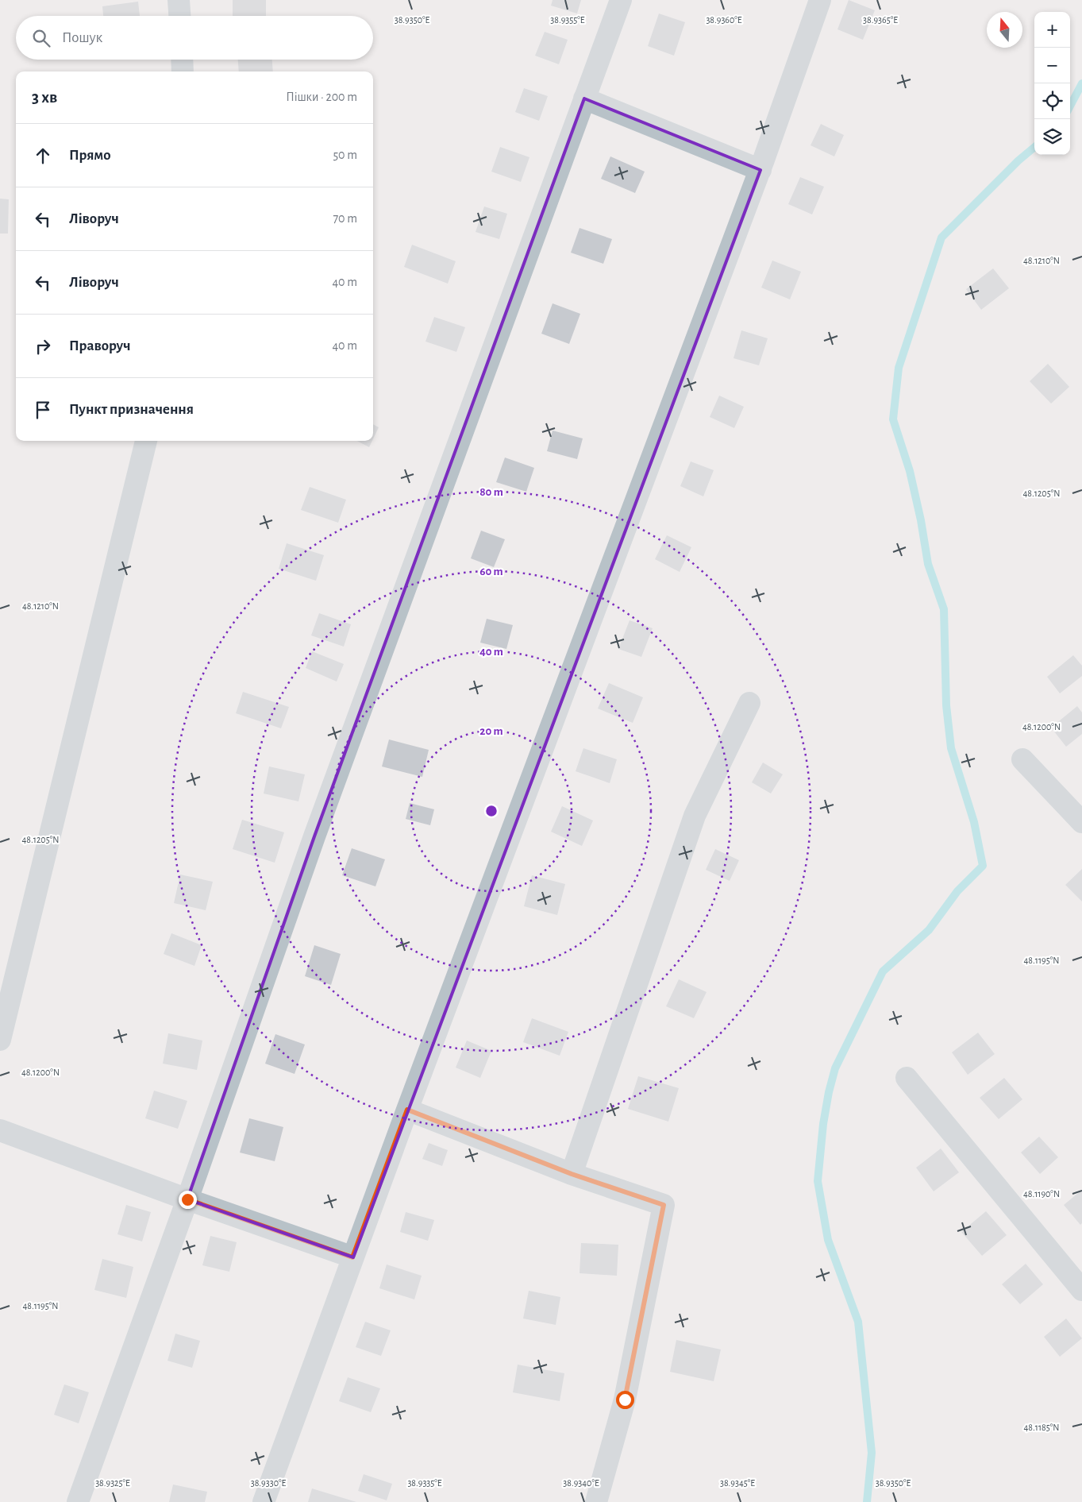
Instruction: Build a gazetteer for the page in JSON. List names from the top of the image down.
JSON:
{
  "north": "top",
  "page": {
    "map_buttons": ["+", "−"],
    "search": "Пошук",
    "heading": ["3 хв", "Пішки · 200 m"],
    "list": [
      ["Прямо", "50 m"],
      ["Ліворуч", "70 m"],
      ["Ліворуч", "40 m"],
      ["Праворуч", "40 m"],
      "Пункт призначення"
    ]
  },
  "coordinates": [
    "38.9350°E",
    "38.9355°E",
    "38.9360°E",
    "38.9365°E",
    "48.1210°N",
    "48.1205°N",
    "48.1200°N",
    "48.1195°N",
    "48.1190°N",
    "48.1185°N",
    "38.9325°E",
    "38.9330°E",
    "38.9335°E",
    "38.9340°E",
    "38.9345°E"
  ],
  "rings": [
    "80 m",
    "60 m",
    "40 m",
    "20 m"
  ]
}
